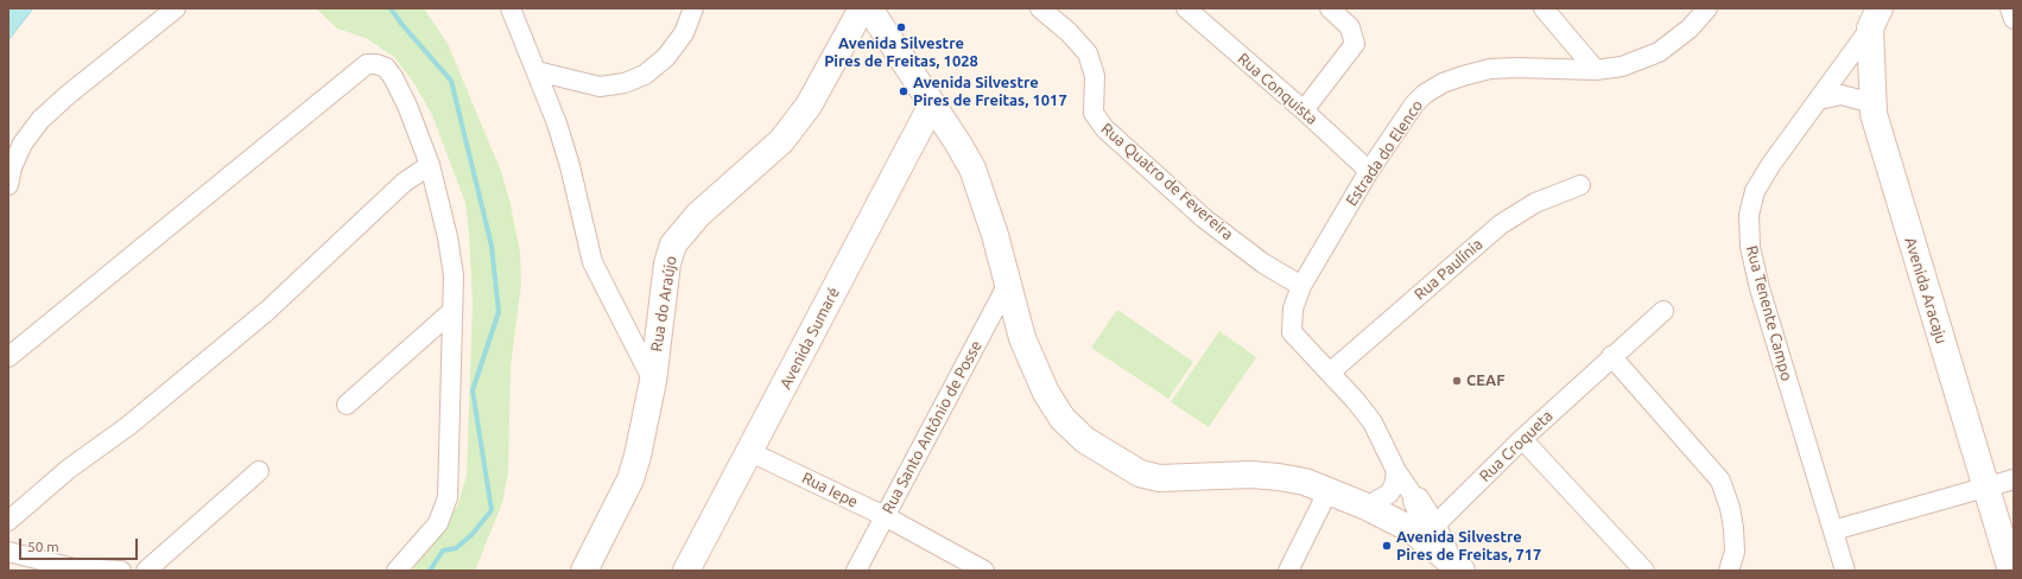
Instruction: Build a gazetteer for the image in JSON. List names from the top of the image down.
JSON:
{
  "streets": {
    "street": [
      "Rua Conquista",
      "Estrada do Elenco",
      "Rua Quatro de Fevereira",
      "Rua Paulínia",
      "Avenida Aracaju",
      "Rua do Araújo",
      "Rua Tenente Campo",
      "Avenida Sumaré",
      "Rua Santo Antônio de Posse",
      "Rua Croqueta",
      "Rua Iepe"
    ]
  },
  "crossings": [
    ["Rua Conquista", "Estrada do Elenco"],
    ["Estrada do Elenco", "Rua Quatro de Fevereira"],
    ["Estrada do Elenco", "Rua Paulínia"],
    ["Avenida Aracaju", "Rua Tenente Campo"],
    ["Avenida Sumaré", "Rua Iepe"],
    ["Rua Santo Antônio de Posse", "Rua Iepe"]
  ],
  "places": [
    "Avenida Silvestre Pires de Freitas, 1028",
    "Avenida Silvestre Pires de Freitas, 1017",
    "CEAF",
    "Avenida Silvestre Pires de Freitas, 717"
  ],
  "scale_bar": "50 m"
}
